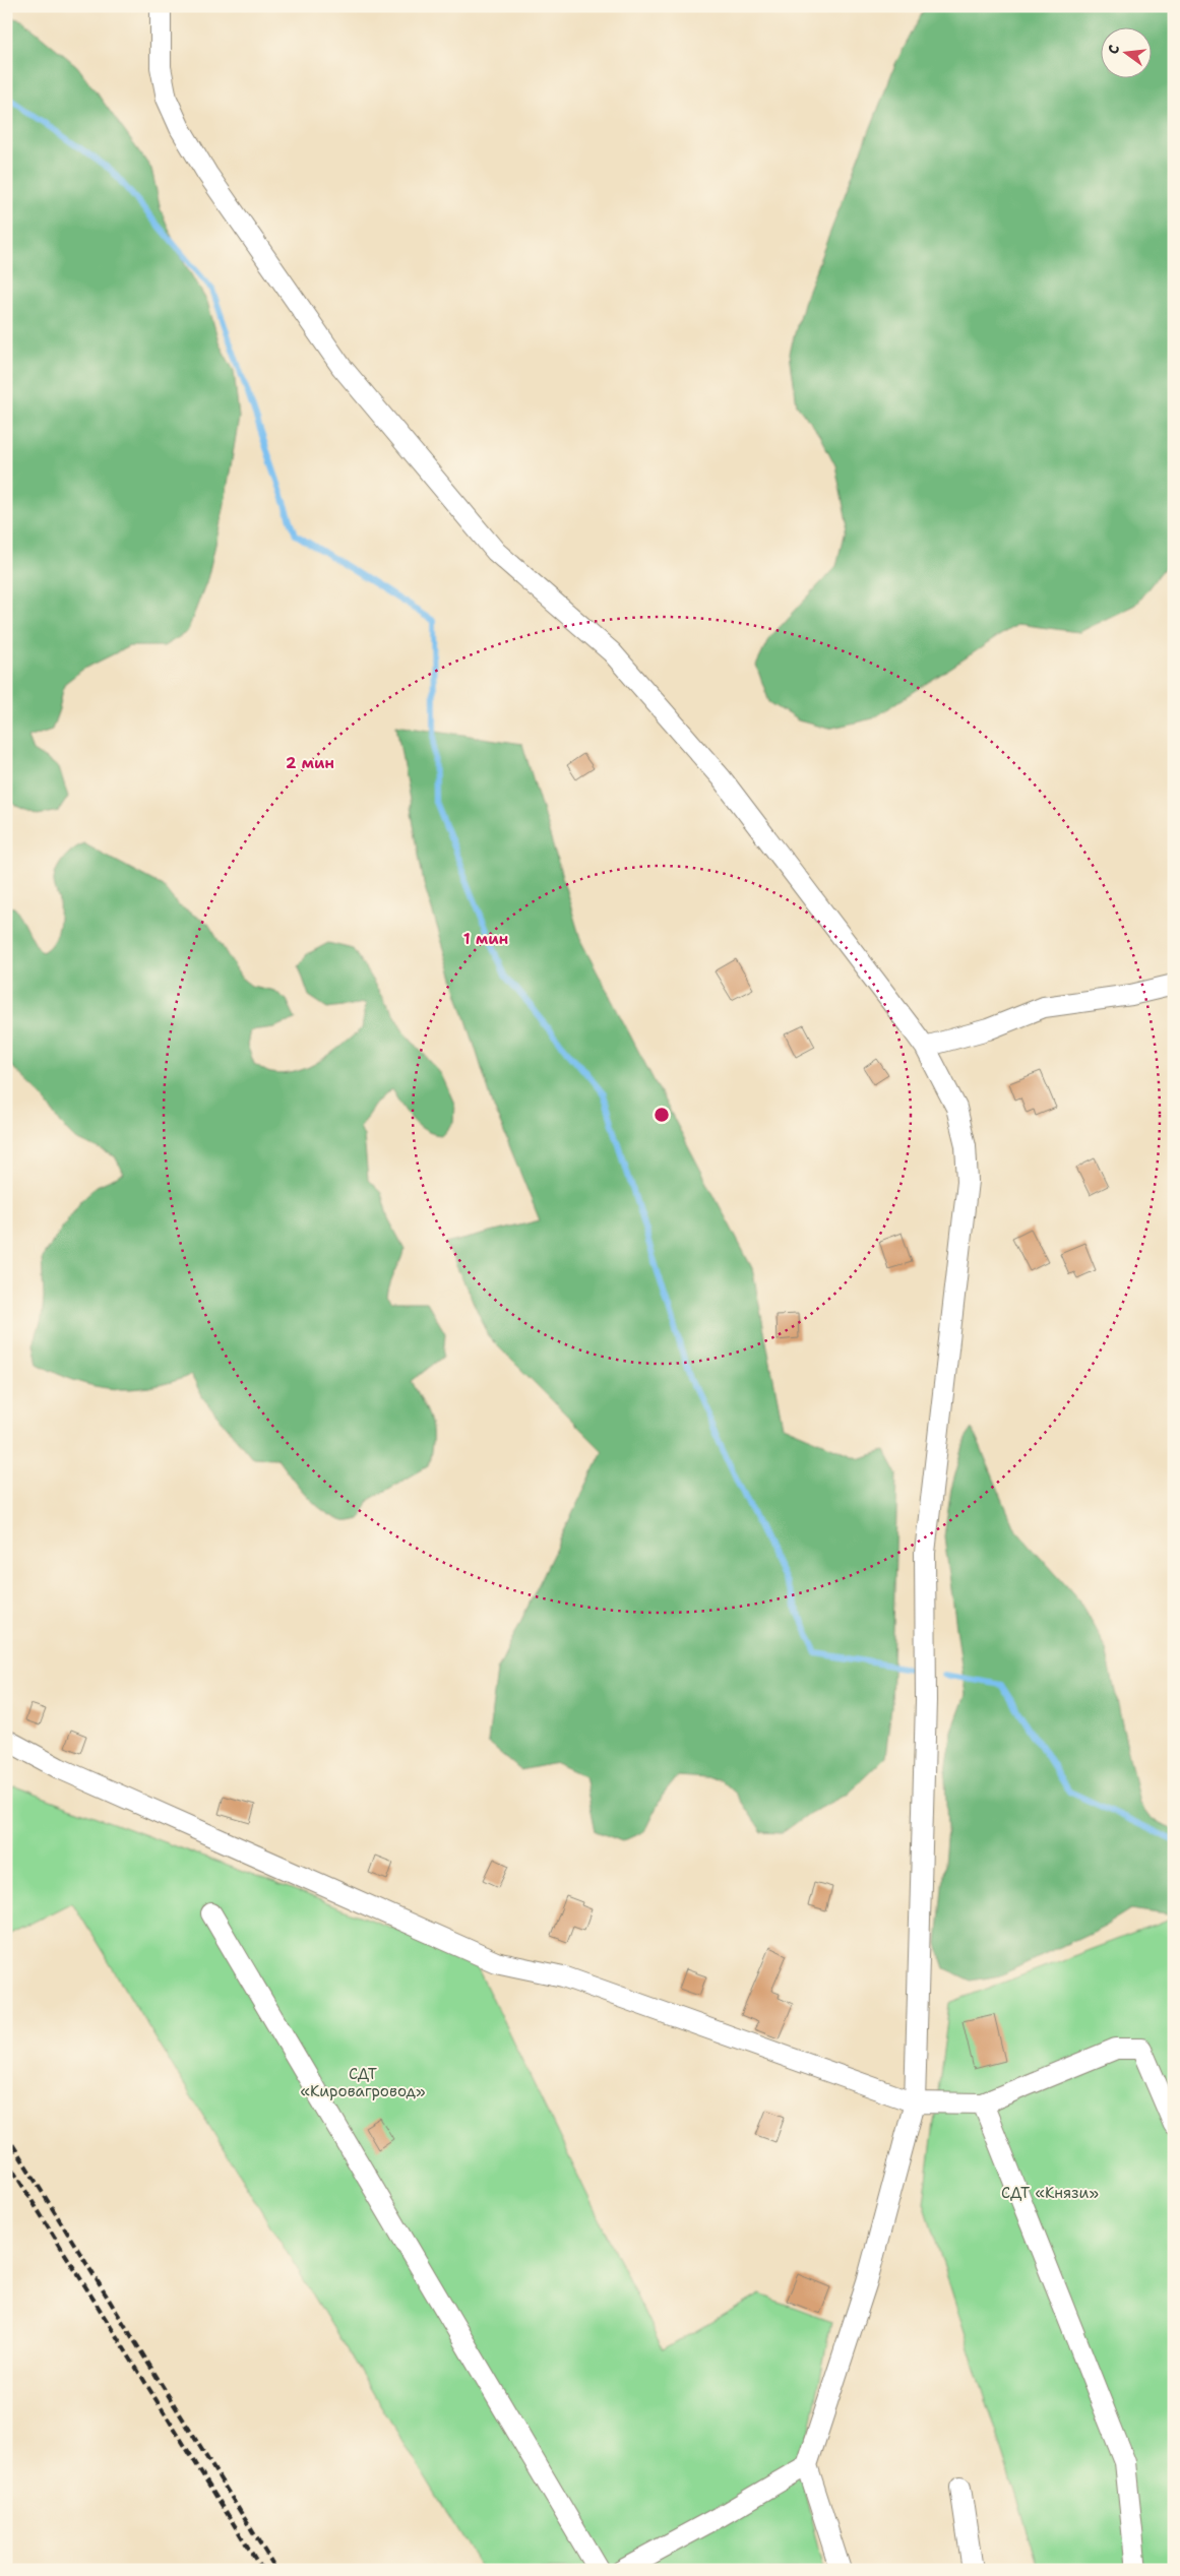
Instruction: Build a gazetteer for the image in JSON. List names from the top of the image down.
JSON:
{
  "parks": ["СДТ «Кировагровод»", "СДТ «Князи»"],
  "north": "left",
  "rings": ["2 мин", "1 мин"]
}
